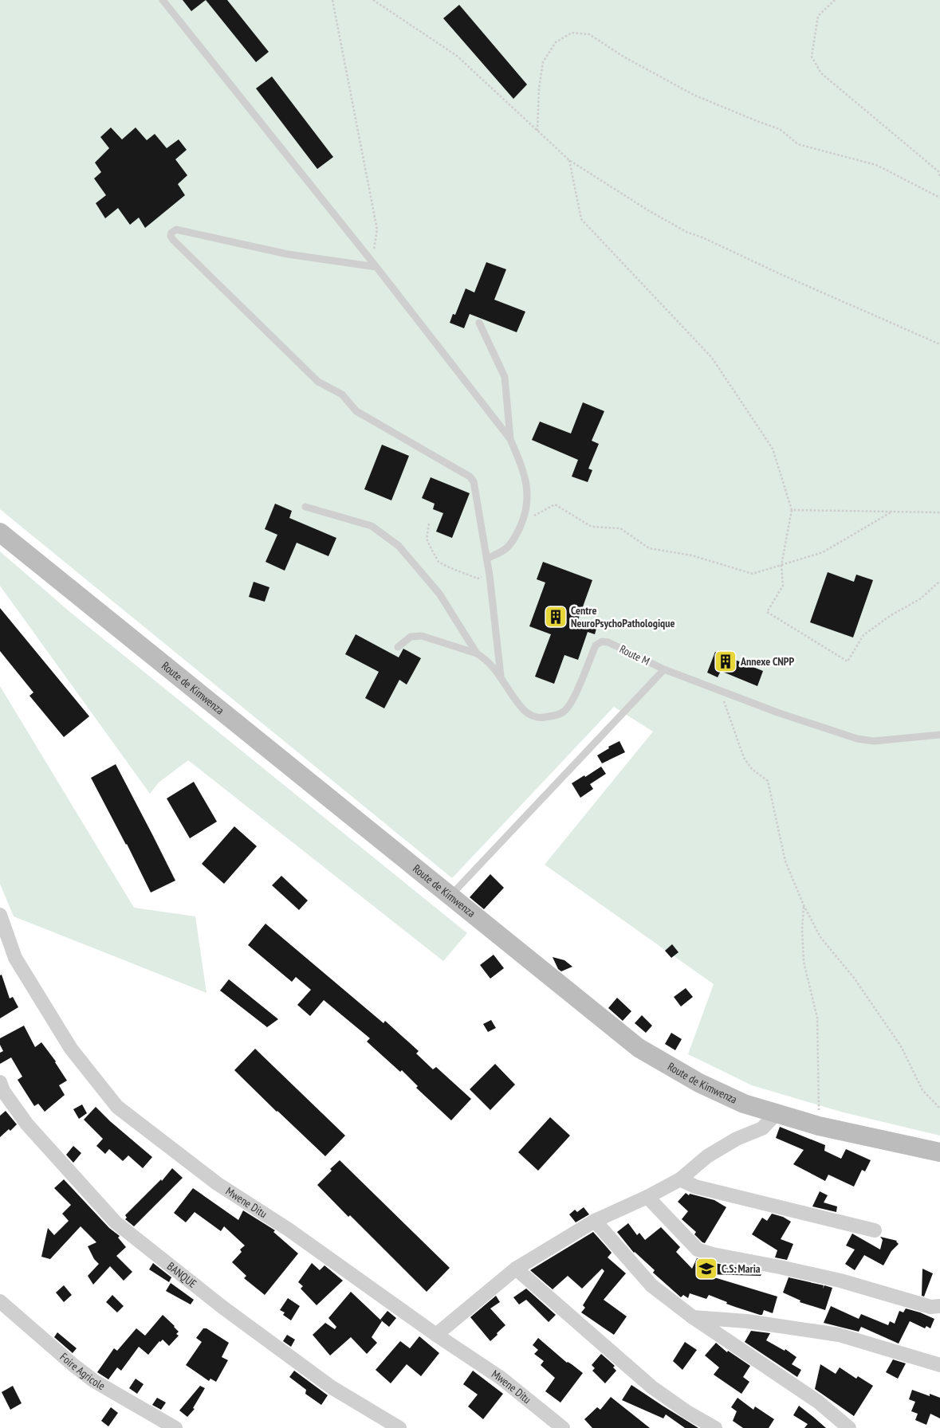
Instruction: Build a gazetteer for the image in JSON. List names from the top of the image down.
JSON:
{
  "streets": {
    "street": [
      "Route de Kimwenza",
      "Mwene Ditu",
      "BANQUE",
      "Foire Agricole"
    ],
    "lane": ["Route M"]
  },
  "places": {
    "building": ["Centre NeuroPsychoPathologique", "Annexe CNPP"],
    "school or university": ["C.S. Maria"]
  }
}
